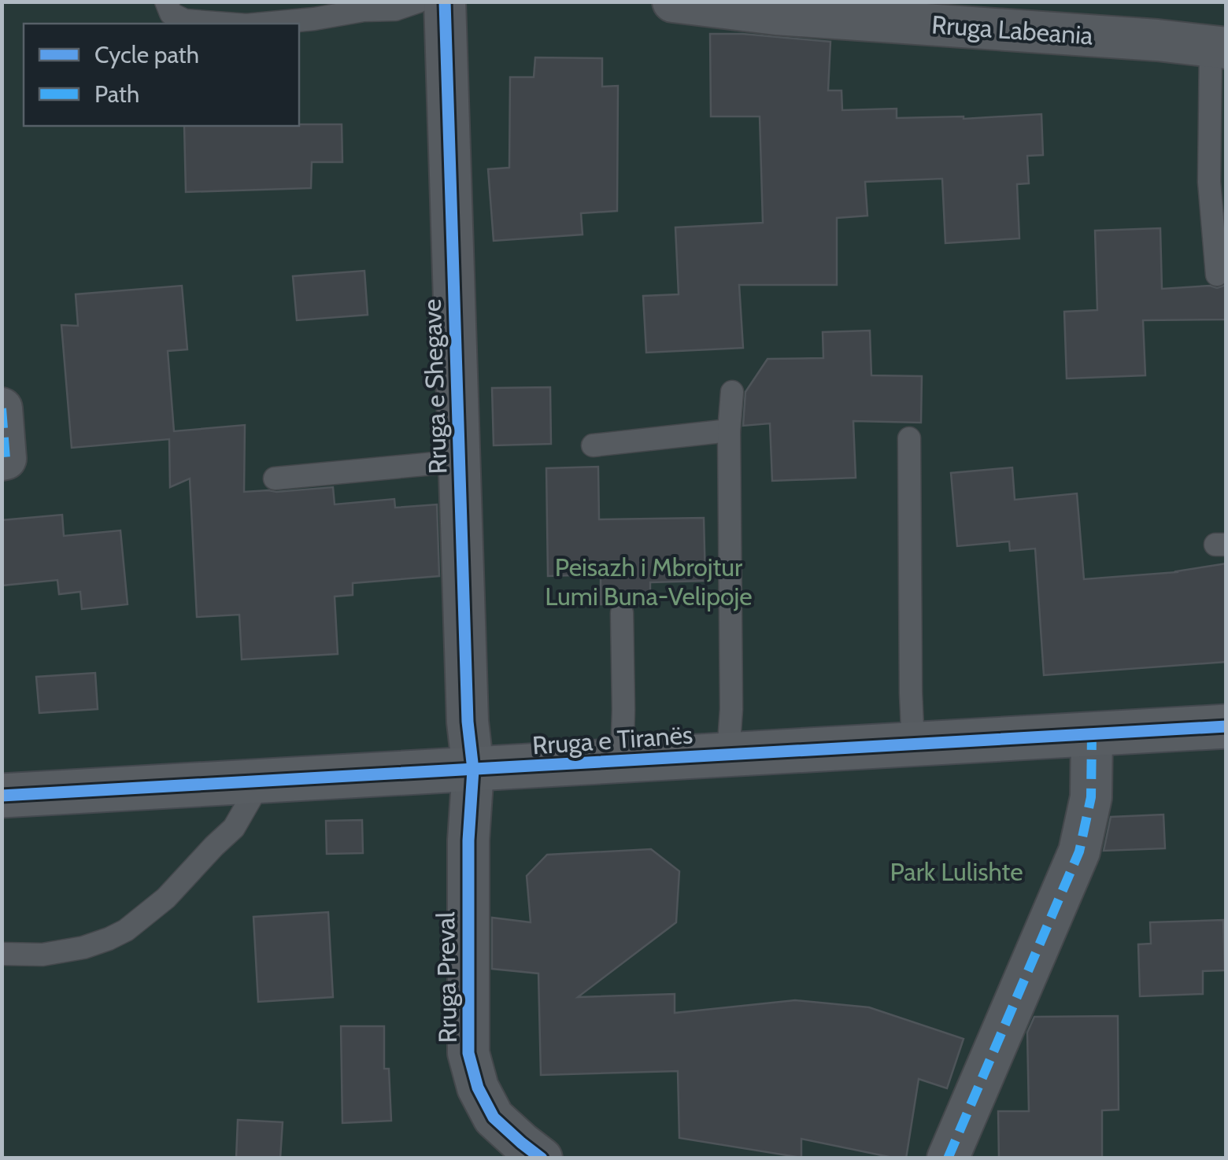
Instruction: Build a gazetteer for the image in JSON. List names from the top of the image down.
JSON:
{
  "streets": {
    "main road": ["Rruga e Tiranës"],
    "street": ["Rruga Labeania", "Rruga e Shegave", "Rruga Preval"]
  },
  "crossings": [
    ["Rruga e Shegave", "Rruga e Tiranës"],
    ["Rruga e Shegave", "Rruga Preval"],
    ["Rruga e Tiranës", "Rruga Preval"]
  ],
  "parks": ["Peisazh i Mbrojtur Lumi Buna-Velipoje", "Park Lulishte"],
  "legend": ["Cycle path", "Path"]
}
